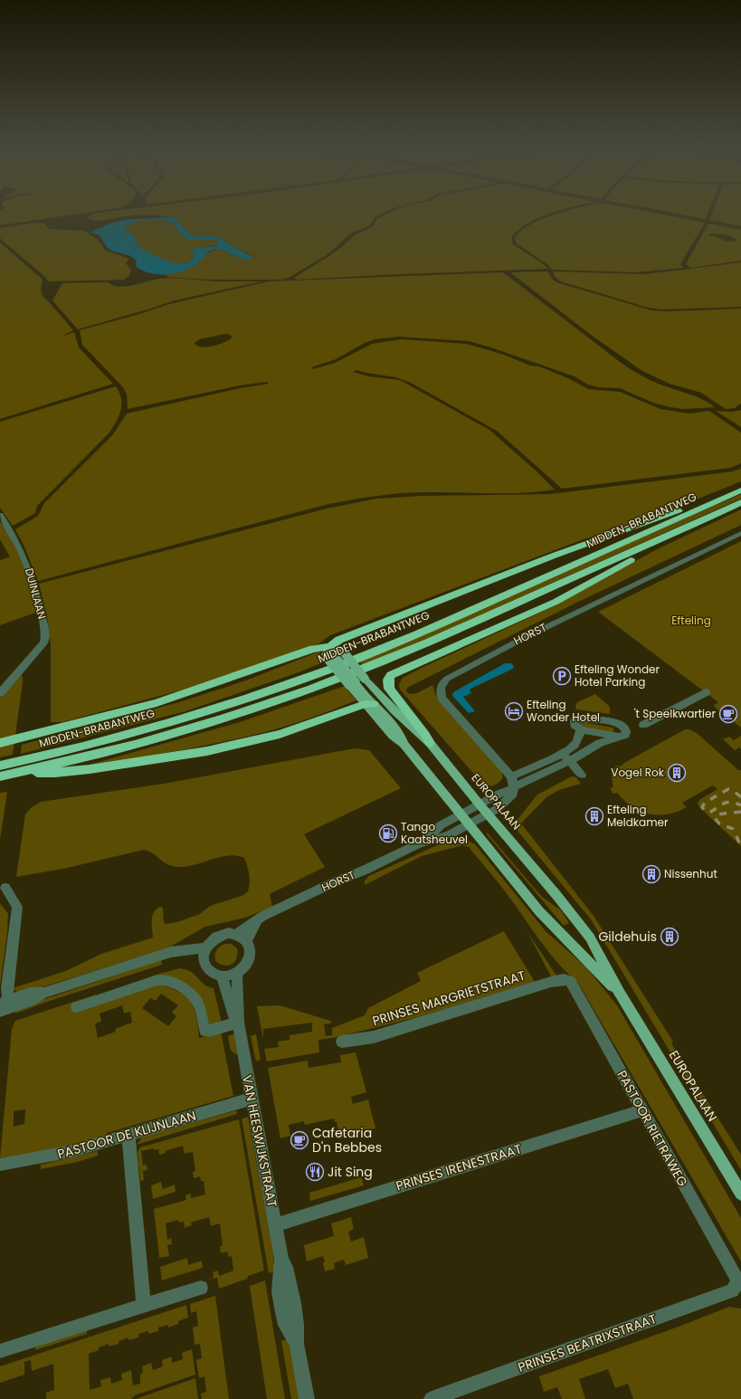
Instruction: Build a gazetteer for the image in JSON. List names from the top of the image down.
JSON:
{
  "streets": {
    "highway": ["MIDDEN-BRABANTWEG"],
    "main road": ["EUROPALAAN"],
    "street": [
      "DUINLAAN",
      "HORST",
      "PRINSES MARGRIETSTRAAT",
      "PASTOOR RIETRAWEG",
      "PASTOOR DE KLIJNLAAN",
      "VAN HEESWIJKSTRAAT",
      "PRINSES IRENESTRAAT",
      "PRINSES BEATRIXSTRAAT"
    ]
  },
  "crossings": [
    ["HORST", "EUROPALAAN"],
    ["HORST", "VAN HEESWIJKSTRAAT"],
    ["PRINSES MARGRIETSTRAAT", "PASTOOR RIETRAWEG"],
    ["PASTOOR RIETRAWEG", "PRINSES IRENESTRAAT"],
    ["PASTOOR RIETRAWEG", "PRINSES BEATRIXSTRAAT"],
    ["PASTOOR DE KLIJNLAAN", "VAN HEESWIJKSTRAAT"],
    ["VAN HEESWIJKSTRAAT", "PRINSES IRENESTRAAT"]
  ],
  "parks": ["Efteling"],
  "places": {
    "parking": ["Efteling Wonder Hotel Parking"],
    "hotel": ["Efteling Wonder Hotel"],
    "cafe": ["'t Speelkwartier", "Cafetaria D'n Bebbes"],
    "building": [
      "Vogel Rok",
      "Efteling Meldkamer",
      "Nissenhut",
      "Gildehuis"
    ],
    "fuel station": ["Tango Kaatsheuvel"],
    "restaurant": ["Jit Sing"]
  }
}
